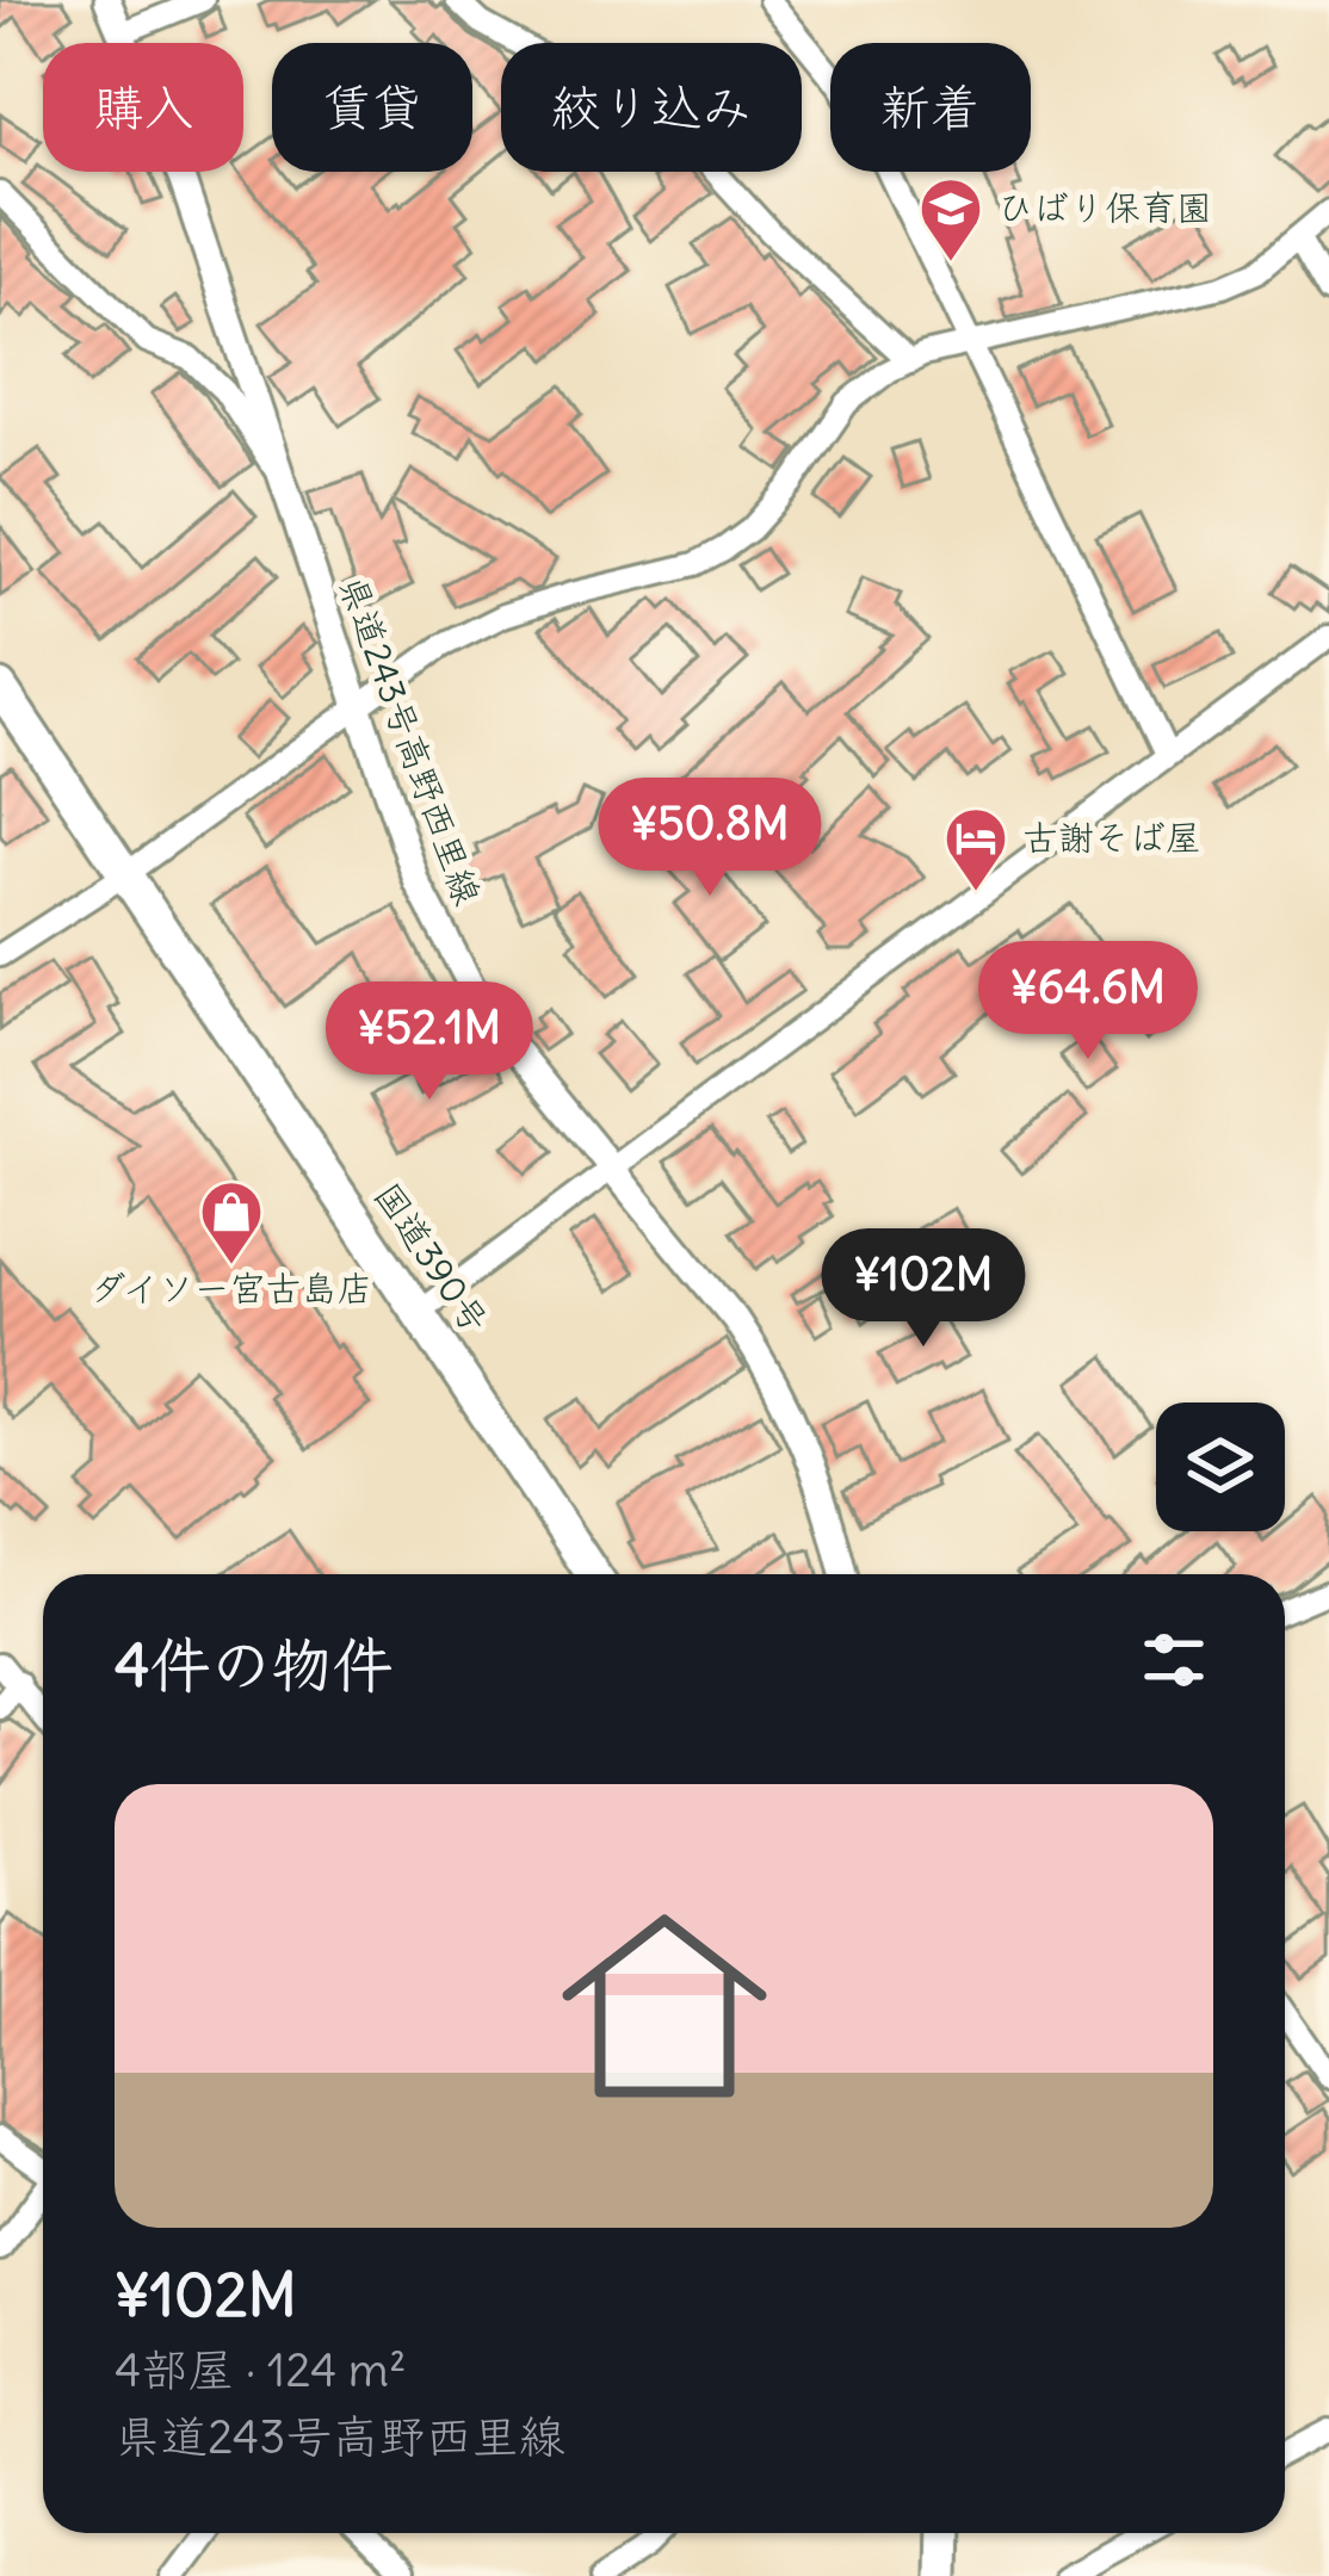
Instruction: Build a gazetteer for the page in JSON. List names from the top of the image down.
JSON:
{
  "streets": {
    "highway": ["国道390号"],
    "main road": ["県道243号高野西里線"]
  },
  "places": {
    "school or university": ["ひばり保育園"],
    "hotel": ["古謝そば屋"],
    "shop": ["ダイソー宮古島店"]
  },
  "page": {
    "chip": [
      "購入",
      "賃貸",
      "絞り込み",
      "新着"
    ],
    "price": [
      "¥50.8M",
      "¥64.6M",
      "¥52.1M",
      "¥102M"
    ],
    "heading": "4件の物件",
    "list": [
      {
        "name": "¥102M",
        "note": "4部屋 · 124 m² · 県道243号高野西里線"
      }
    ]
  }
}
